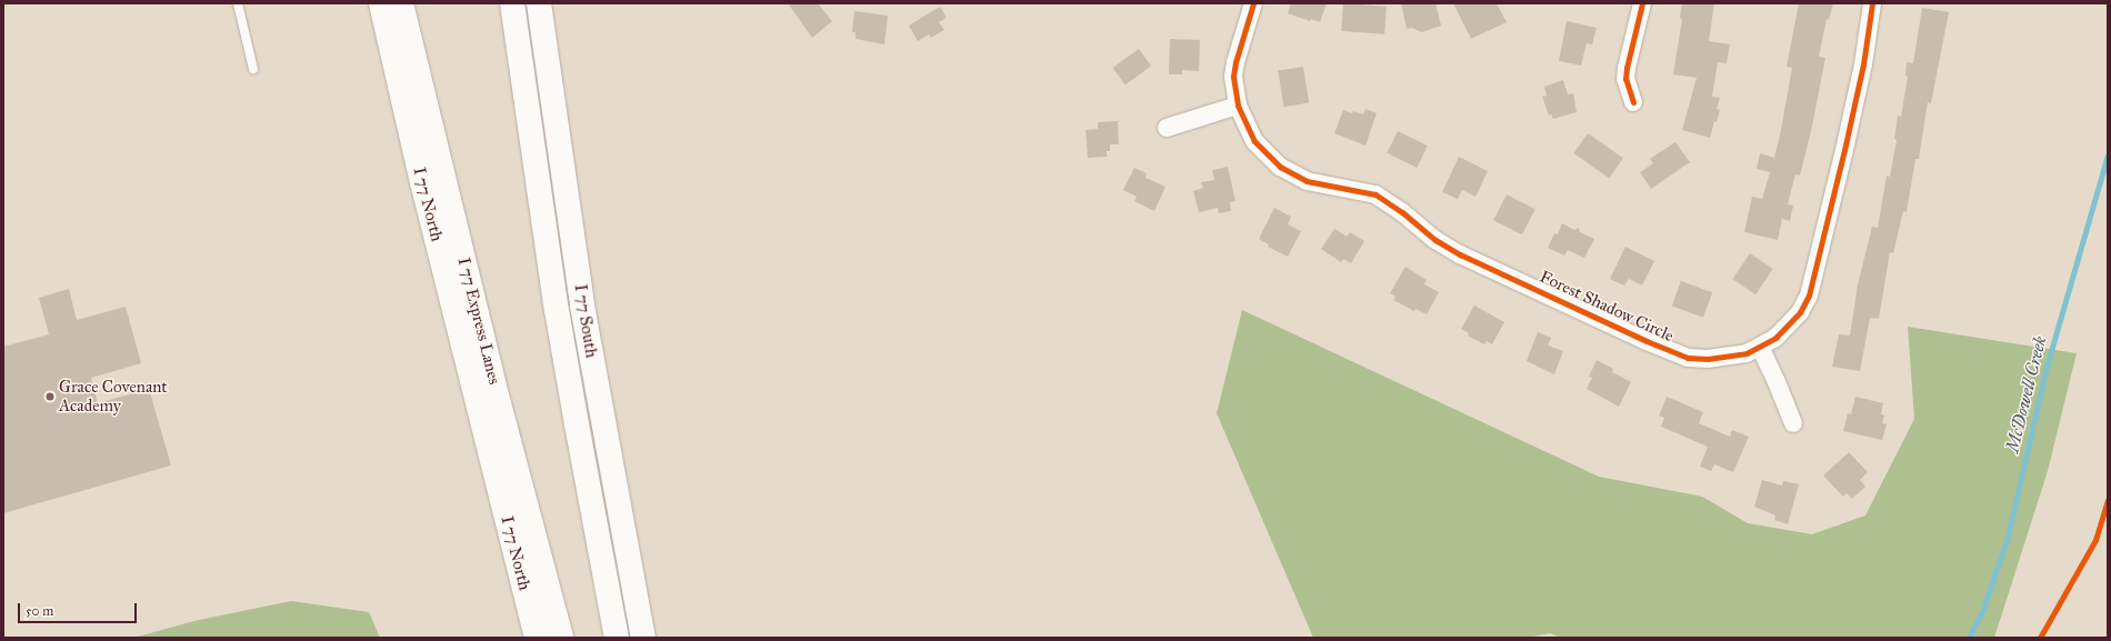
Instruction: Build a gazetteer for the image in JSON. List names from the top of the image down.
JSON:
{
  "streets": {
    "highway": ["I 77 North", "I 77 Express Lanes", "I 77 South"],
    "street": ["Forest Shadow Circle"]
  },
  "water": ["McDowell Creek"],
  "places": ["Grace Covenant Academy"],
  "scale_bar": "50 m"
}
